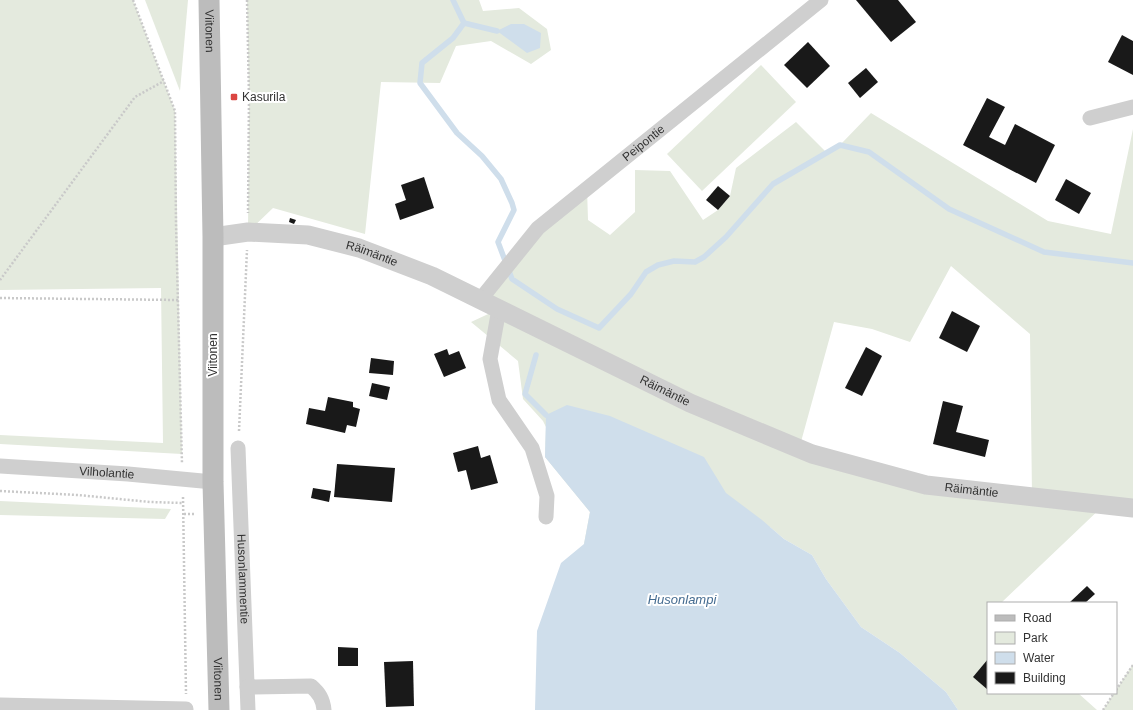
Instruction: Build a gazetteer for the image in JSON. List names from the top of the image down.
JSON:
{
  "streets": {
    "main road": ["Viitonen"],
    "street": [
      "Peipontie",
      "Räimäntie",
      "Vilholantie",
      "Husonlammentie"
    ]
  },
  "crossings": [
    ["Viitonen", "Räimäntie"],
    ["Viitonen", "Vilholantie"],
    ["Peipontie", "Räimäntie"]
  ],
  "water": ["Husonlampi"],
  "places": {
    "transit": ["Kasurila"]
  },
  "legend": [
    "Road",
    "Park",
    "Water",
    "Building"
  ]
}
